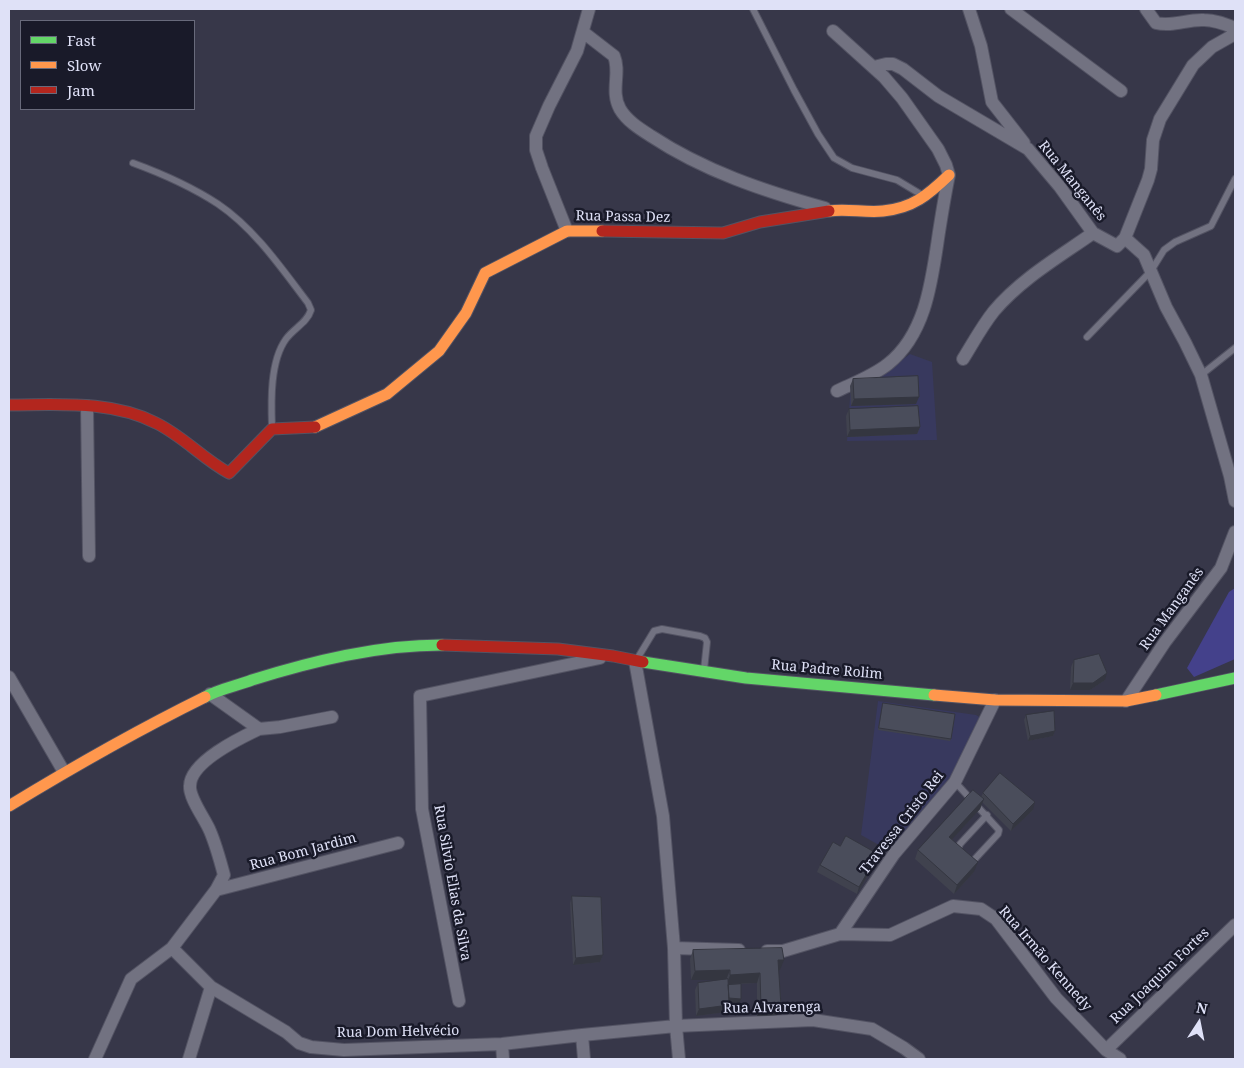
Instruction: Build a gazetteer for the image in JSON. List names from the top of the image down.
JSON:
{
  "streets": {
    "main road": ["Rua Passa Dez", "Rua Padre Rolim"],
    "street": [
      "Rua Manganês",
      "Travessa Cristo Rei",
      "Rua Bom Jardim",
      "Rua Silvio Elias da Silva",
      "Rua Irmão Kennedy",
      "Rua Joaquim Fortes",
      "Rua Alvarenga",
      "Rua Dom Helvécio"
    ]
  },
  "crossings": [
    ["Rua Manganês", "Rua Padre Rolim"],
    ["Rua Padre Rolim", "Travessa Cristo Rei"],
    ["Rua Padre Rolim", "Rua Silvio Elias da Silva"],
    ["Travessa Cristo Rei", "Rua Irmão Kennedy"],
    ["Rua Irmão Kennedy", "Rua Joaquim Fortes"],
    ["Rua Alvarenga", "Rua Dom Helvécio"]
  ],
  "legend": ["Fast", "Slow", "Jam"],
  "north": "top"
}
